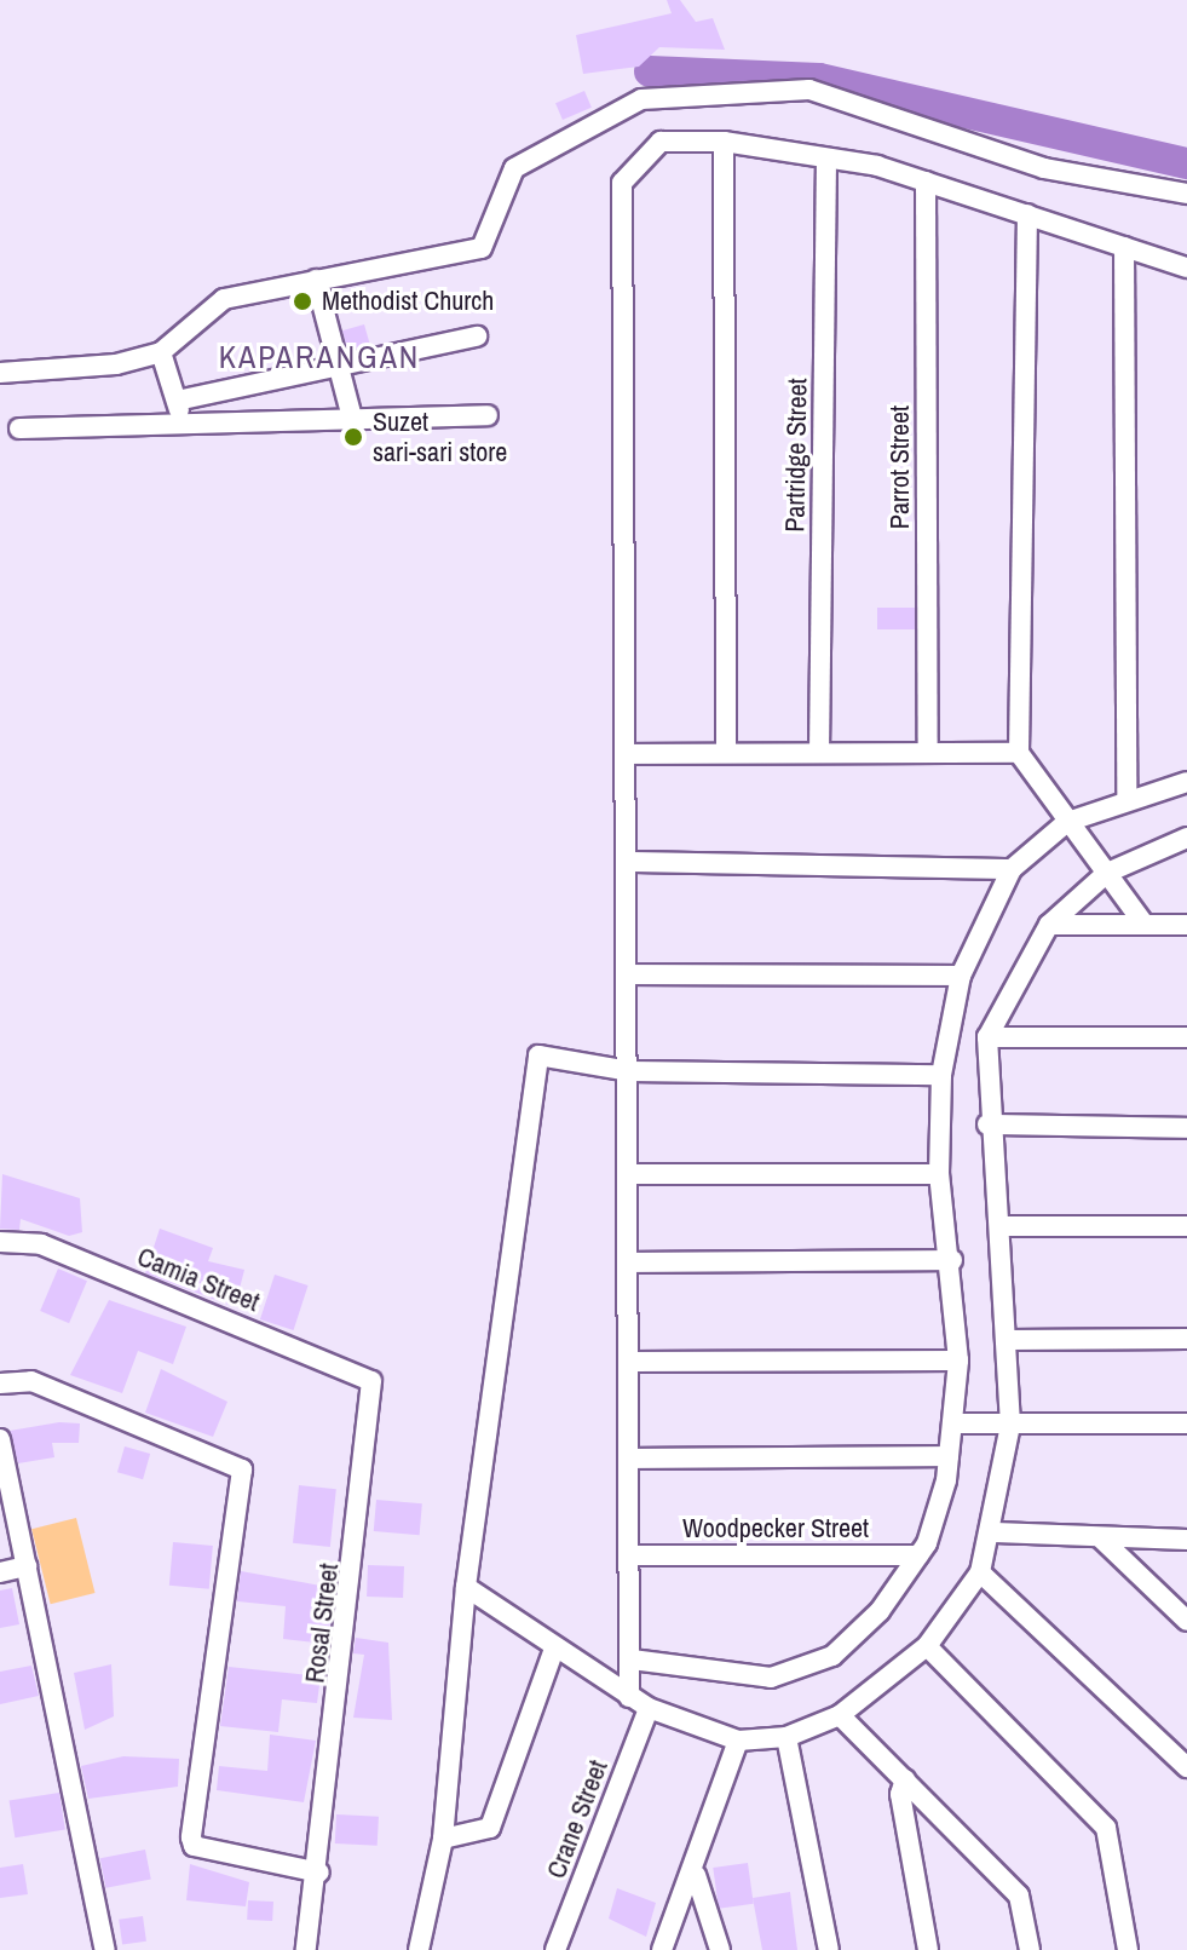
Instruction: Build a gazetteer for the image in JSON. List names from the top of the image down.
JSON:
{
  "streets": {
    "street": [
      "Partridge Street",
      "Parrot Street",
      "Camia Street",
      "Woodpecker Street",
      "Rosal Street",
      "Crane Street"
    ]
  },
  "crossings": [
    ["Camia Street", "Rosal Street"]
  ],
  "districts": ["KAPARANGAN"],
  "places": ["Methodist Church", "Suzet sari-sari store"]
}
